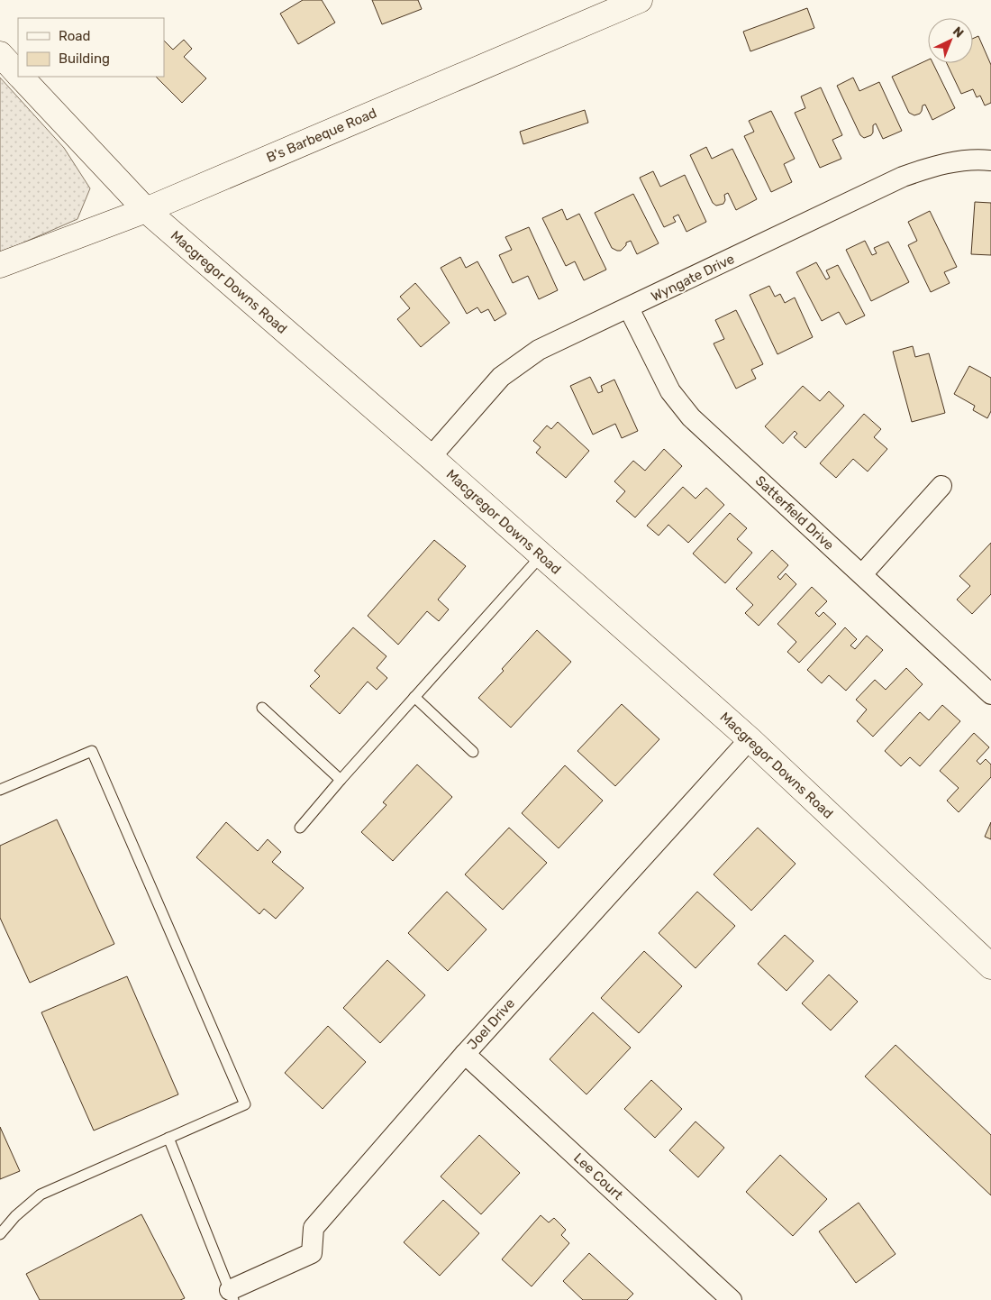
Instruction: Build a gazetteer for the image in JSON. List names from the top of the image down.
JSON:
{
  "streets": {
    "street": [
      "B's Barbeque Road",
      "Wyngate Drive",
      "Macgregor Downs Road",
      "Satterfield Drive",
      "Joel Drive",
      "Lee Court"
    ]
  },
  "crossings": [
    ["B's Barbeque Road", "Macgregor Downs Road"],
    ["Wyngate Drive", "Macgregor Downs Road"],
    ["Wyngate Drive", "Satterfield Drive"],
    ["Macgregor Downs Road", "Joel Drive"],
    ["Joel Drive", "Lee Court"]
  ],
  "legend": ["Road", "Building"],
  "north": "top right"
}
